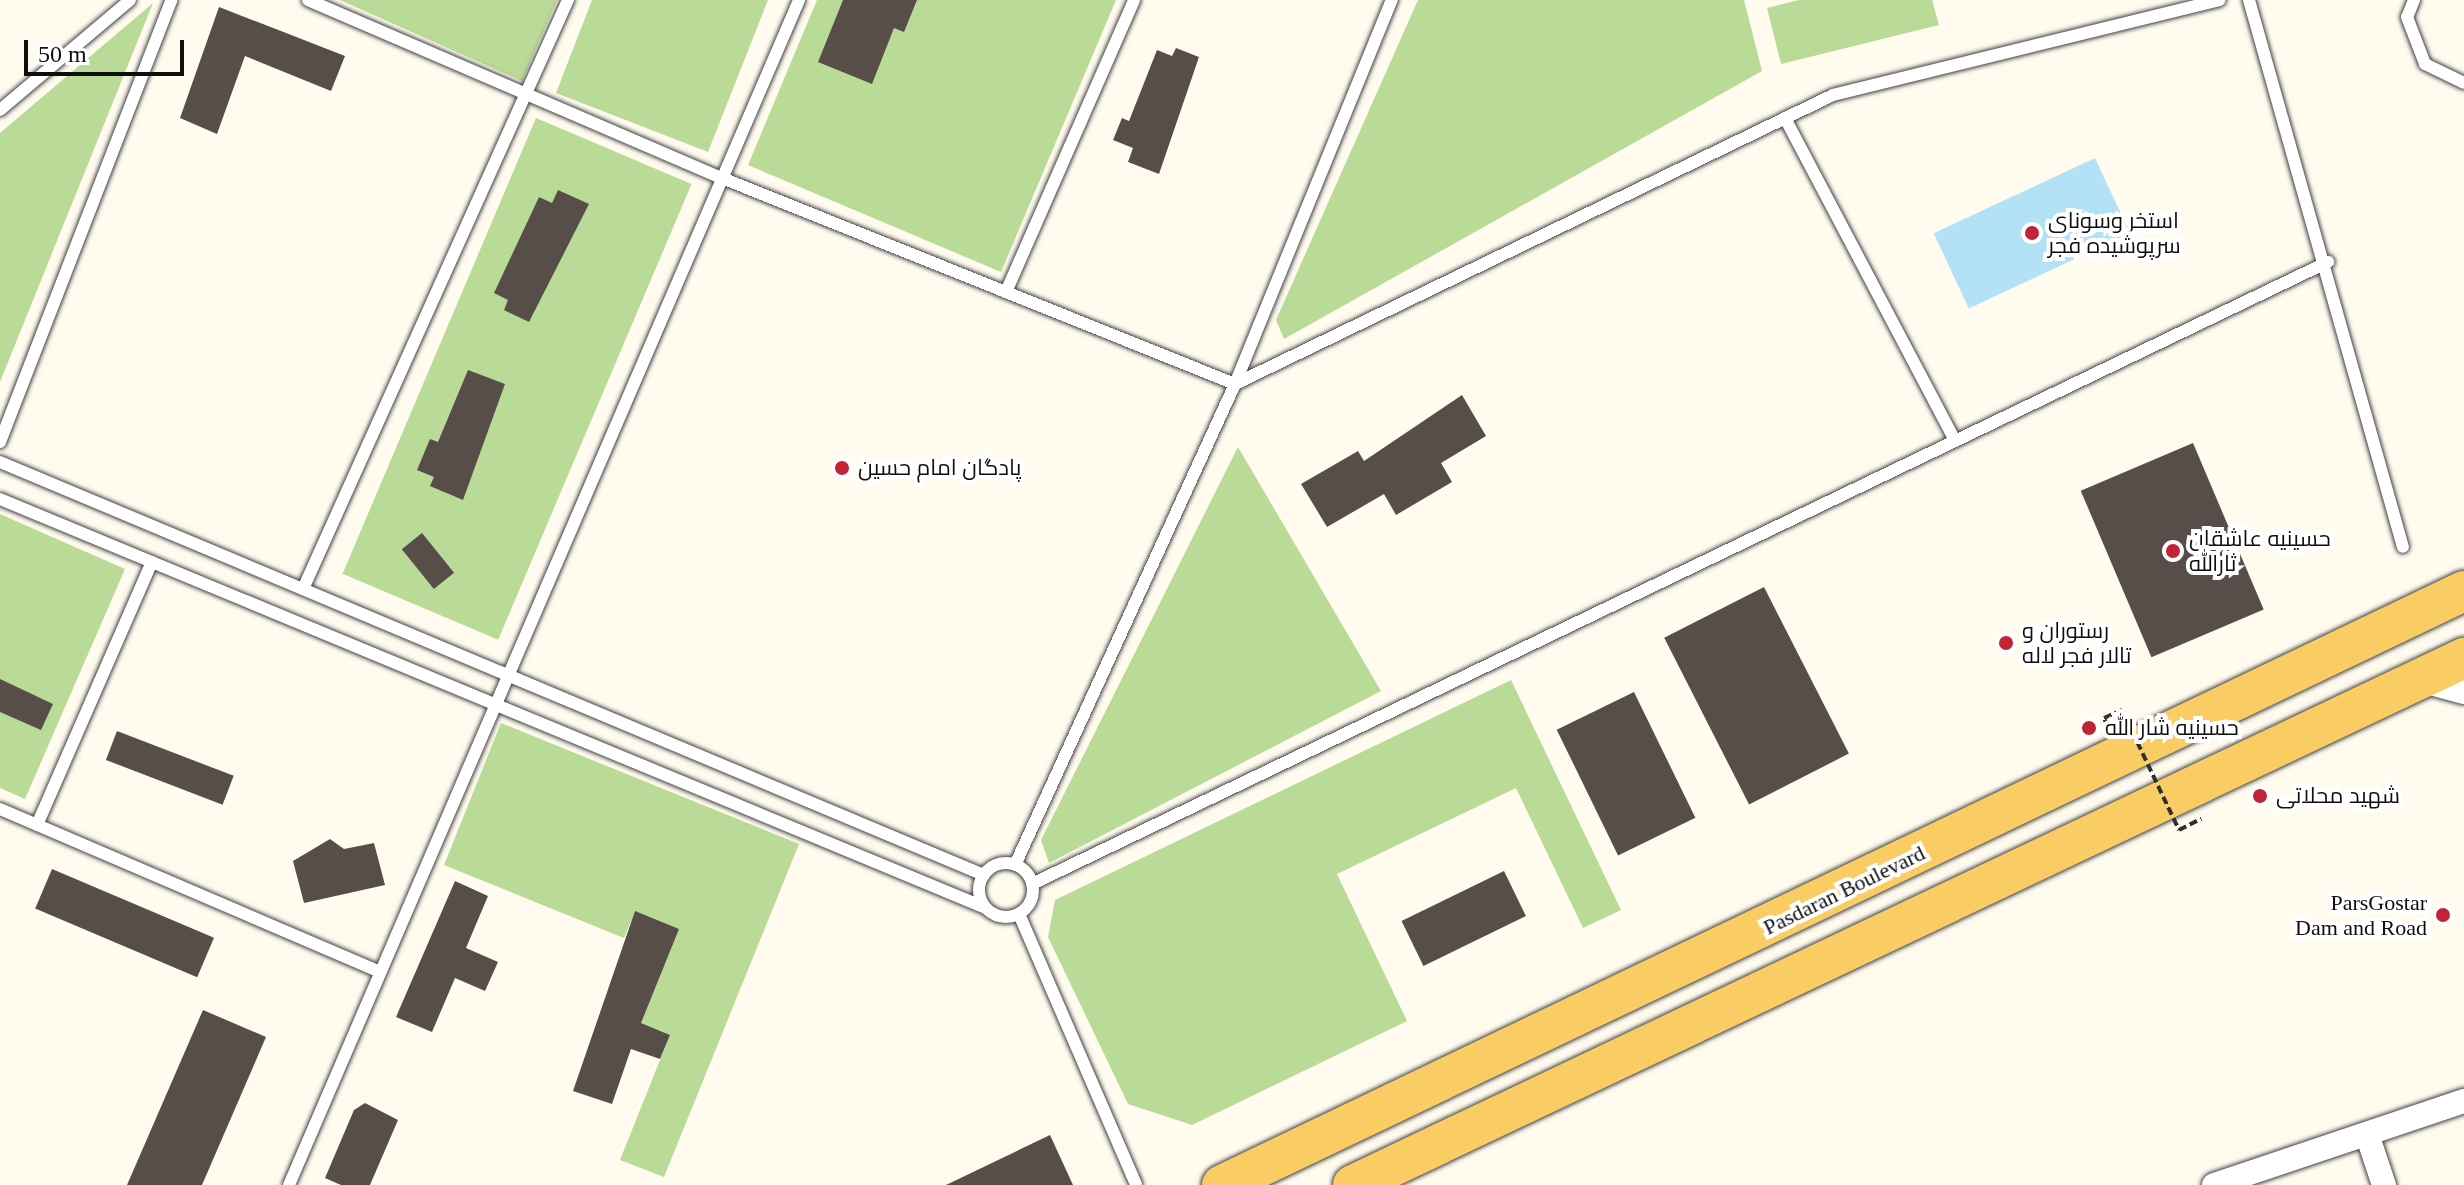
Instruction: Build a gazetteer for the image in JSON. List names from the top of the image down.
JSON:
{
  "streets": {
    "main road": ["Pasdaran Boulevard"]
  },
  "places": [
    "استخر وسونای سرپوشیده فجر",
    "پادگان امام حسین",
    "حسینیه عاشقان ثارالله",
    "رستوران و تالار فجر لاله",
    "حسینیه شار الله",
    "شهید محلاتی",
    "ParsGostar Dam and Road"
  ],
  "scale_bar": "50 m"
}
